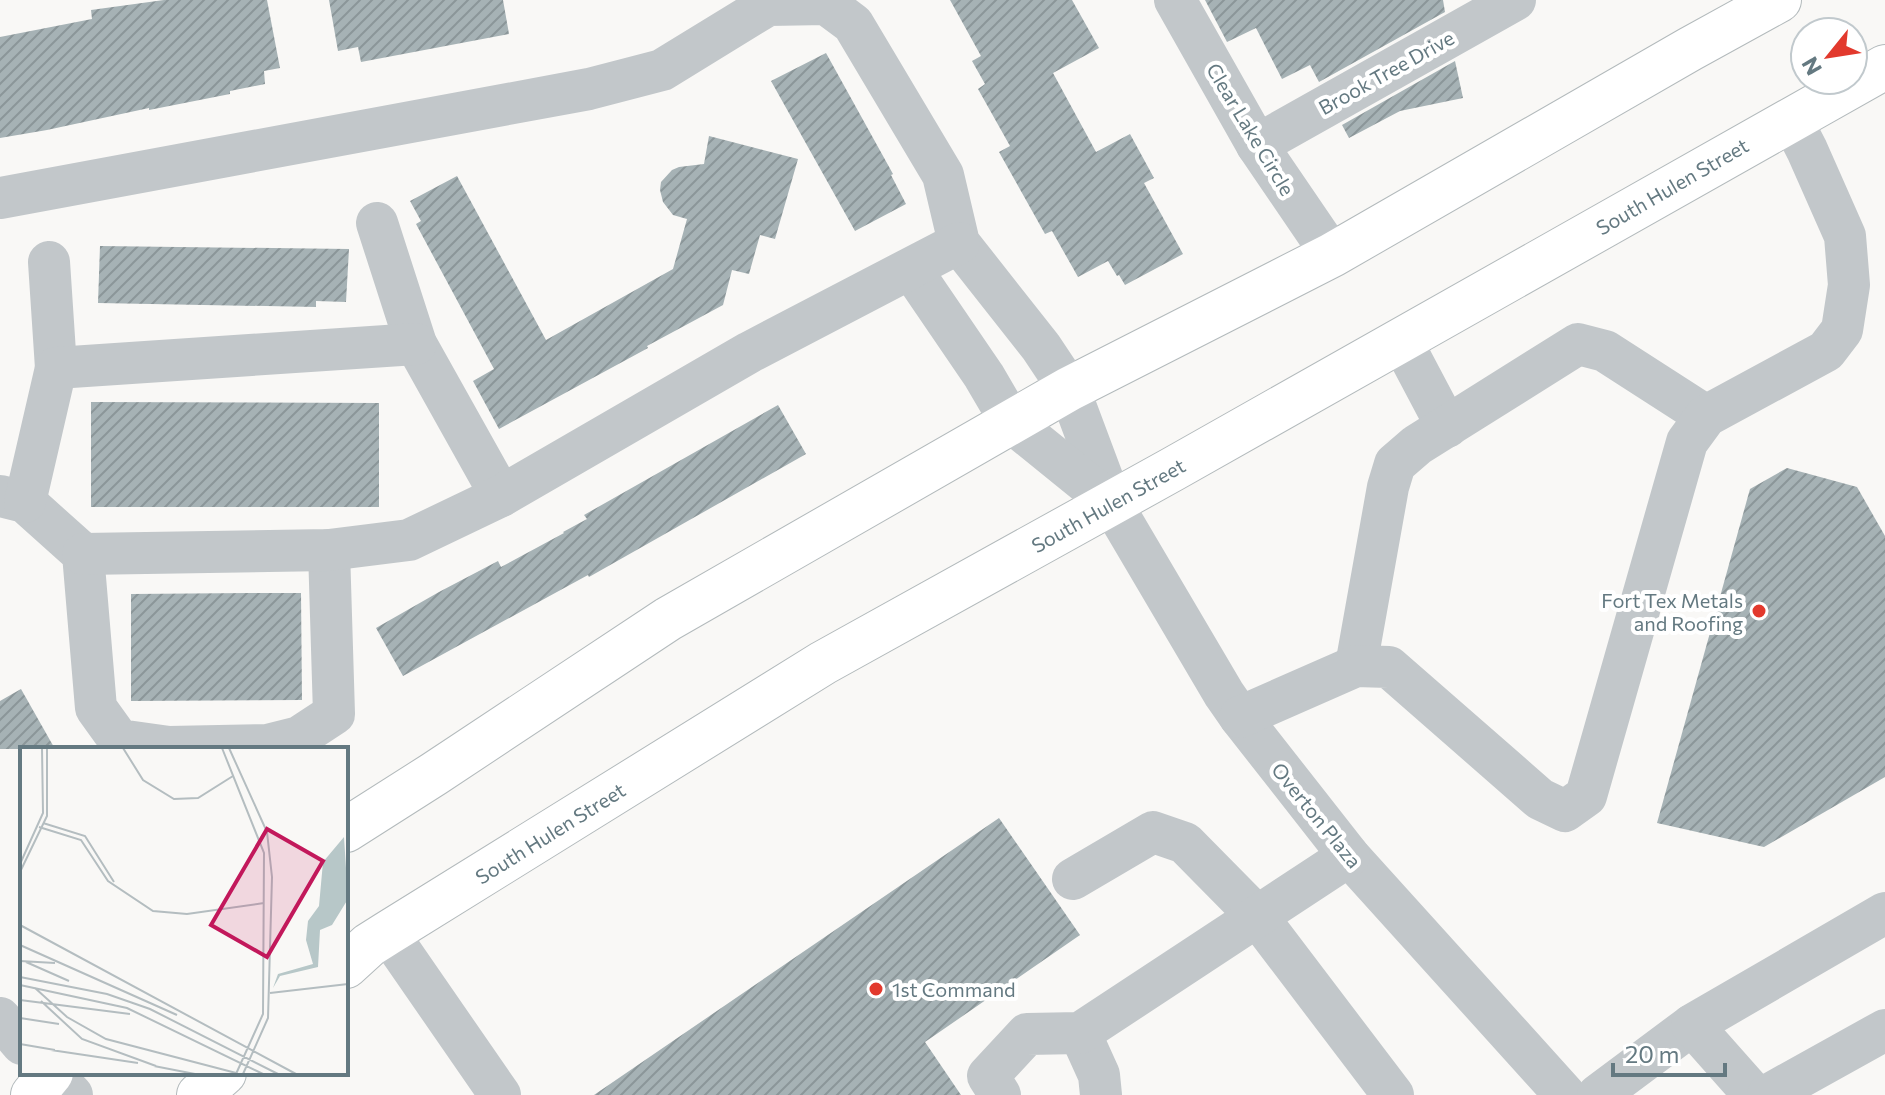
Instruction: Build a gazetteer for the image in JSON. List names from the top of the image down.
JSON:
{
  "streets": {
    "main road": ["South Hulen Street"],
    "street": ["Brook Tree Drive", "Clear Lake Circle", "Overton Plaza"]
  },
  "crossings": [
    ["Brook Tree Drive", "Clear Lake Circle"],
    ["South Hulen Street", "Overton Plaza"]
  ],
  "places": ["Fort Tex Metals and Roofing", "1st Command"],
  "scale_bar": "20 m",
  "north": "bottom left"
}
